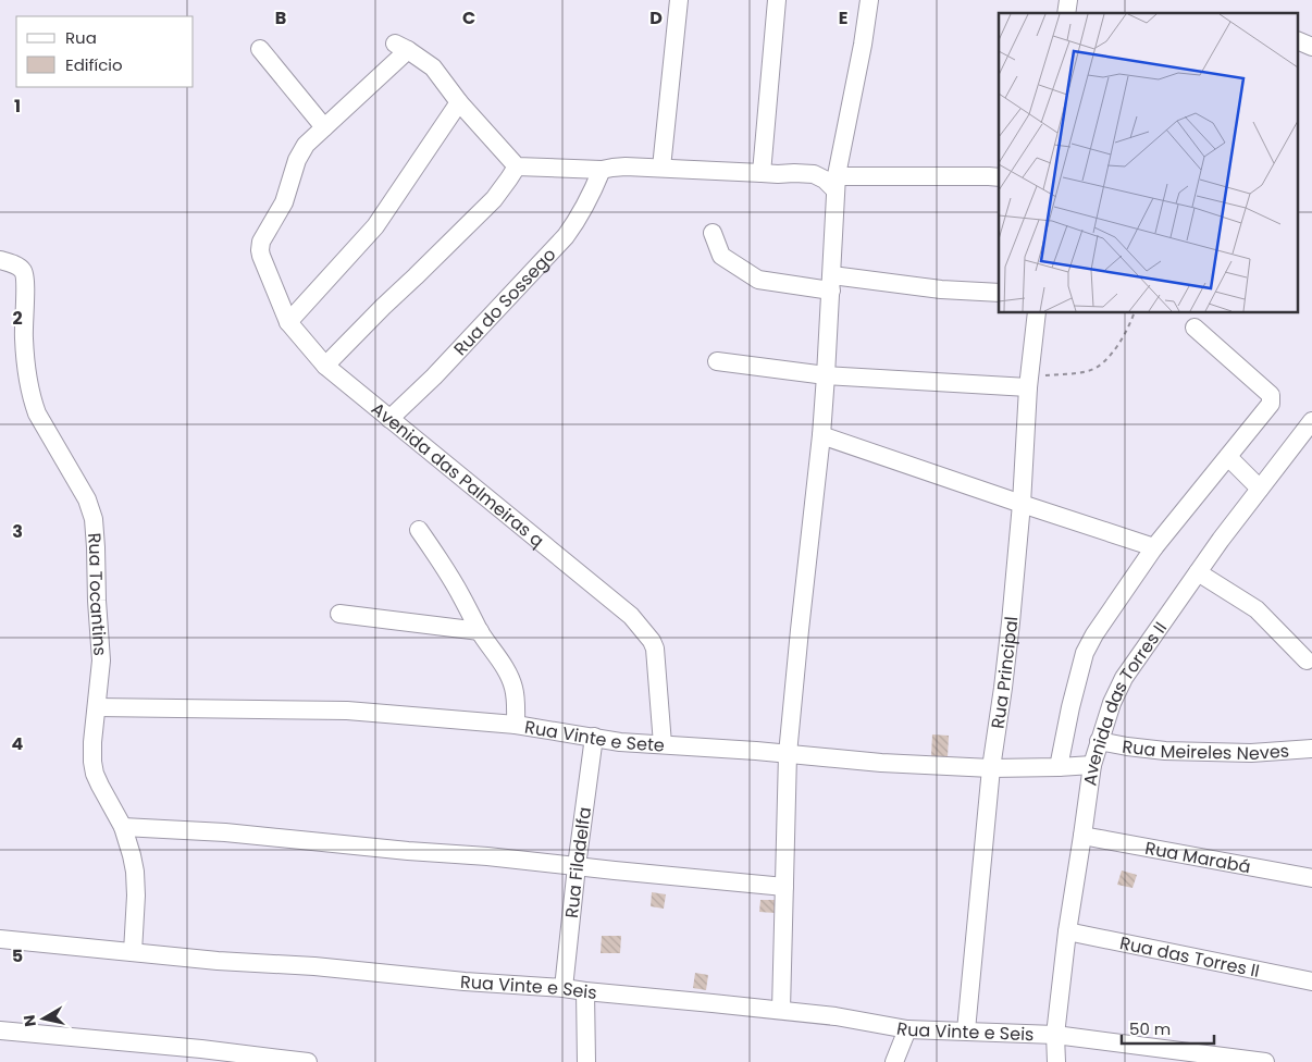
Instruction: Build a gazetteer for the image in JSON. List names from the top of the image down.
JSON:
{
  "streets": {
    "street": [
      "Rua do Sossego",
      "Avenida das Palmeiras q",
      "Rua Tocantins",
      "Rua Principal",
      "Avenida das Torres II",
      "Rua Vinte e Sete",
      "Rua Meireles Neves",
      "Rua Marabá",
      "Rua Filadelfa",
      "Rua das Torres II",
      "Rua Vinte e Seis"
    ]
  },
  "crossings": [
    ["Rua do Sossego", "Avenida das Palmeiras q"],
    ["Avenida das Palmeiras q", "Rua Vinte e Sete"],
    ["Rua Tocantins", "Rua Vinte e Sete"],
    ["Rua Tocantins", "Rua Vinte e Seis"],
    ["Rua Principal", "Rua Vinte e Sete"],
    ["Rua Principal", "Rua Vinte e Seis"],
    ["Avenida das Torres II", "Rua Vinte e Sete"],
    ["Avenida das Torres II", "Rua Meireles Neves"],
    ["Avenida das Torres II", "Rua Marabá"],
    ["Avenida das Torres II", "Rua das Torres II"],
    ["Avenida das Torres II", "Rua Vinte e Seis"],
    ["Rua Vinte e Sete", "Rua Filadelfa"],
    ["Rua Filadelfa", "Rua Vinte e Seis"]
  ],
  "legend": ["Rua", "Edifício"],
  "scale_bar": "50 m",
  "north": "left",
  "grid": {
    "columns": [
      "B",
      "C",
      "D",
      "E"
    ],
    "rows": [
      "1",
      "2",
      "3",
      "4",
      "5"
    ]
  }
}
